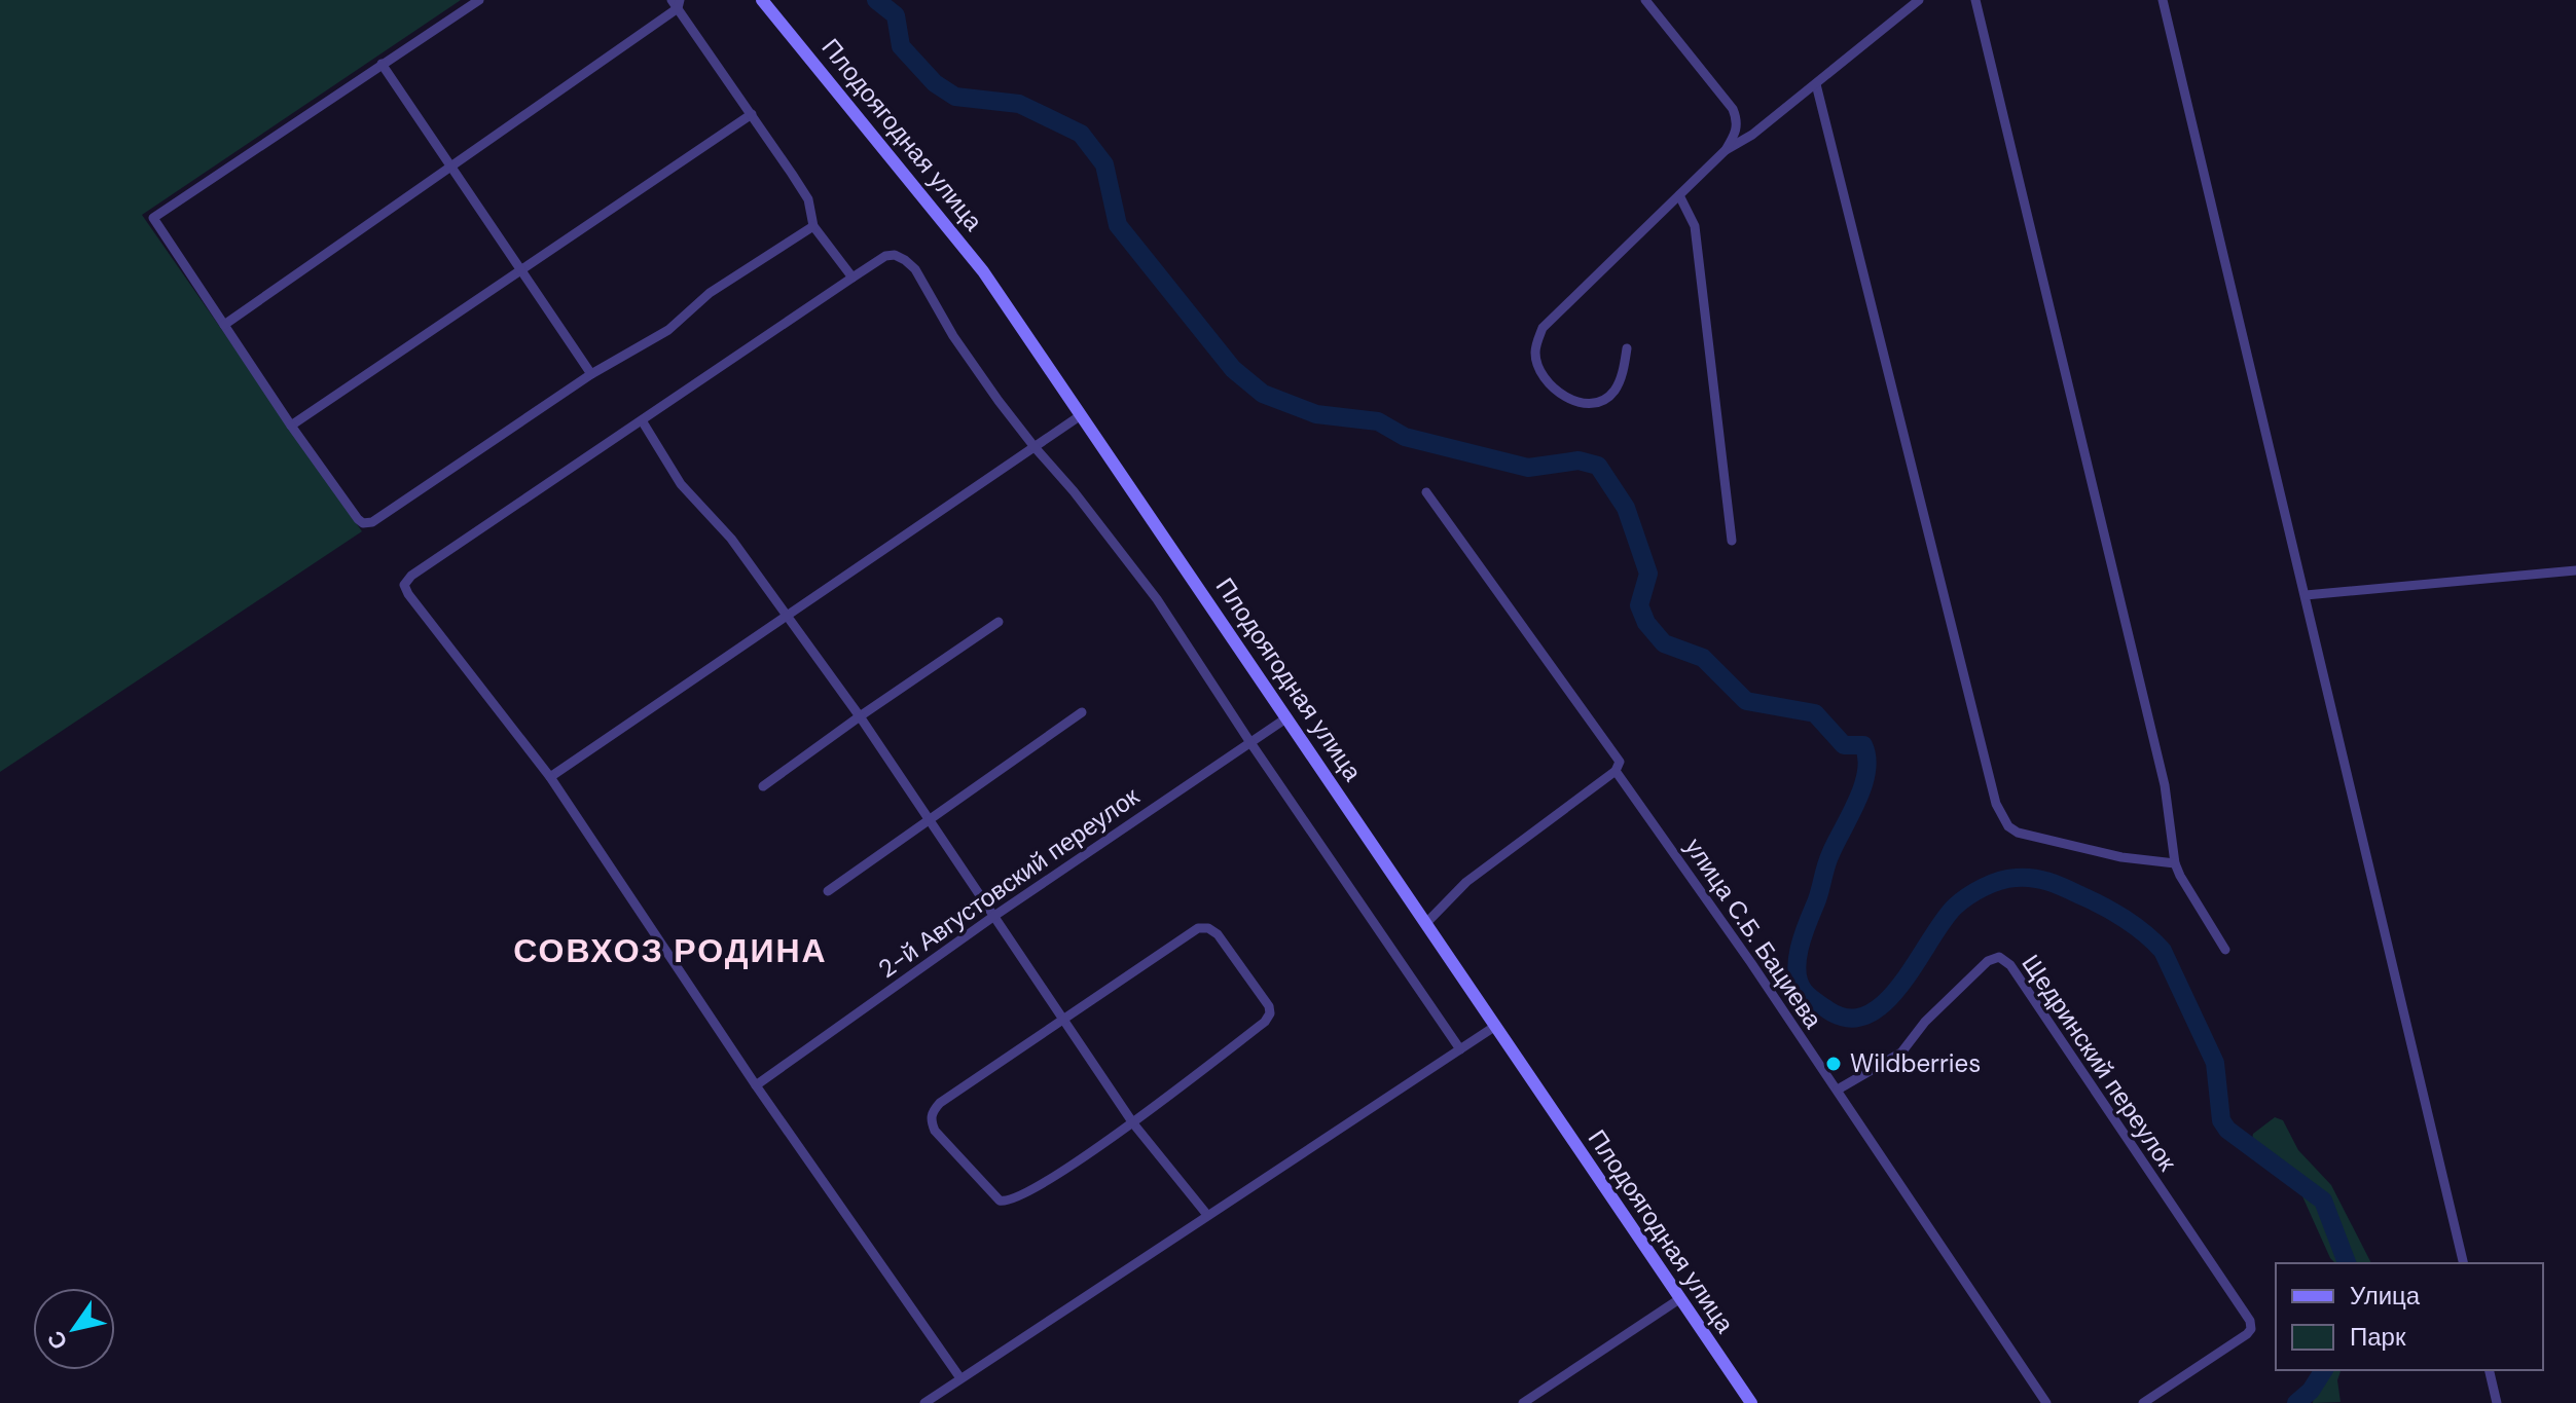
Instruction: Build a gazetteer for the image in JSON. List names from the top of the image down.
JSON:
{
  "streets": {
    "street": [
      "Плодоягодная улица",
      "2-й Августовский переулок",
      "улица С.Б. Бациева",
      "Щедринский переулок"
    ]
  },
  "crossings": [
    ["Плодоягодная улица", "2-й Августовский переулок"],
    ["улица С.Б. Бациева", "Щедринский переулок"]
  ],
  "districts": ["СОВХОЗ РОДИНА"],
  "places": ["Wildberries"],
  "legend": ["Улица", "Парк"],
  "north": "bottom left"
}
